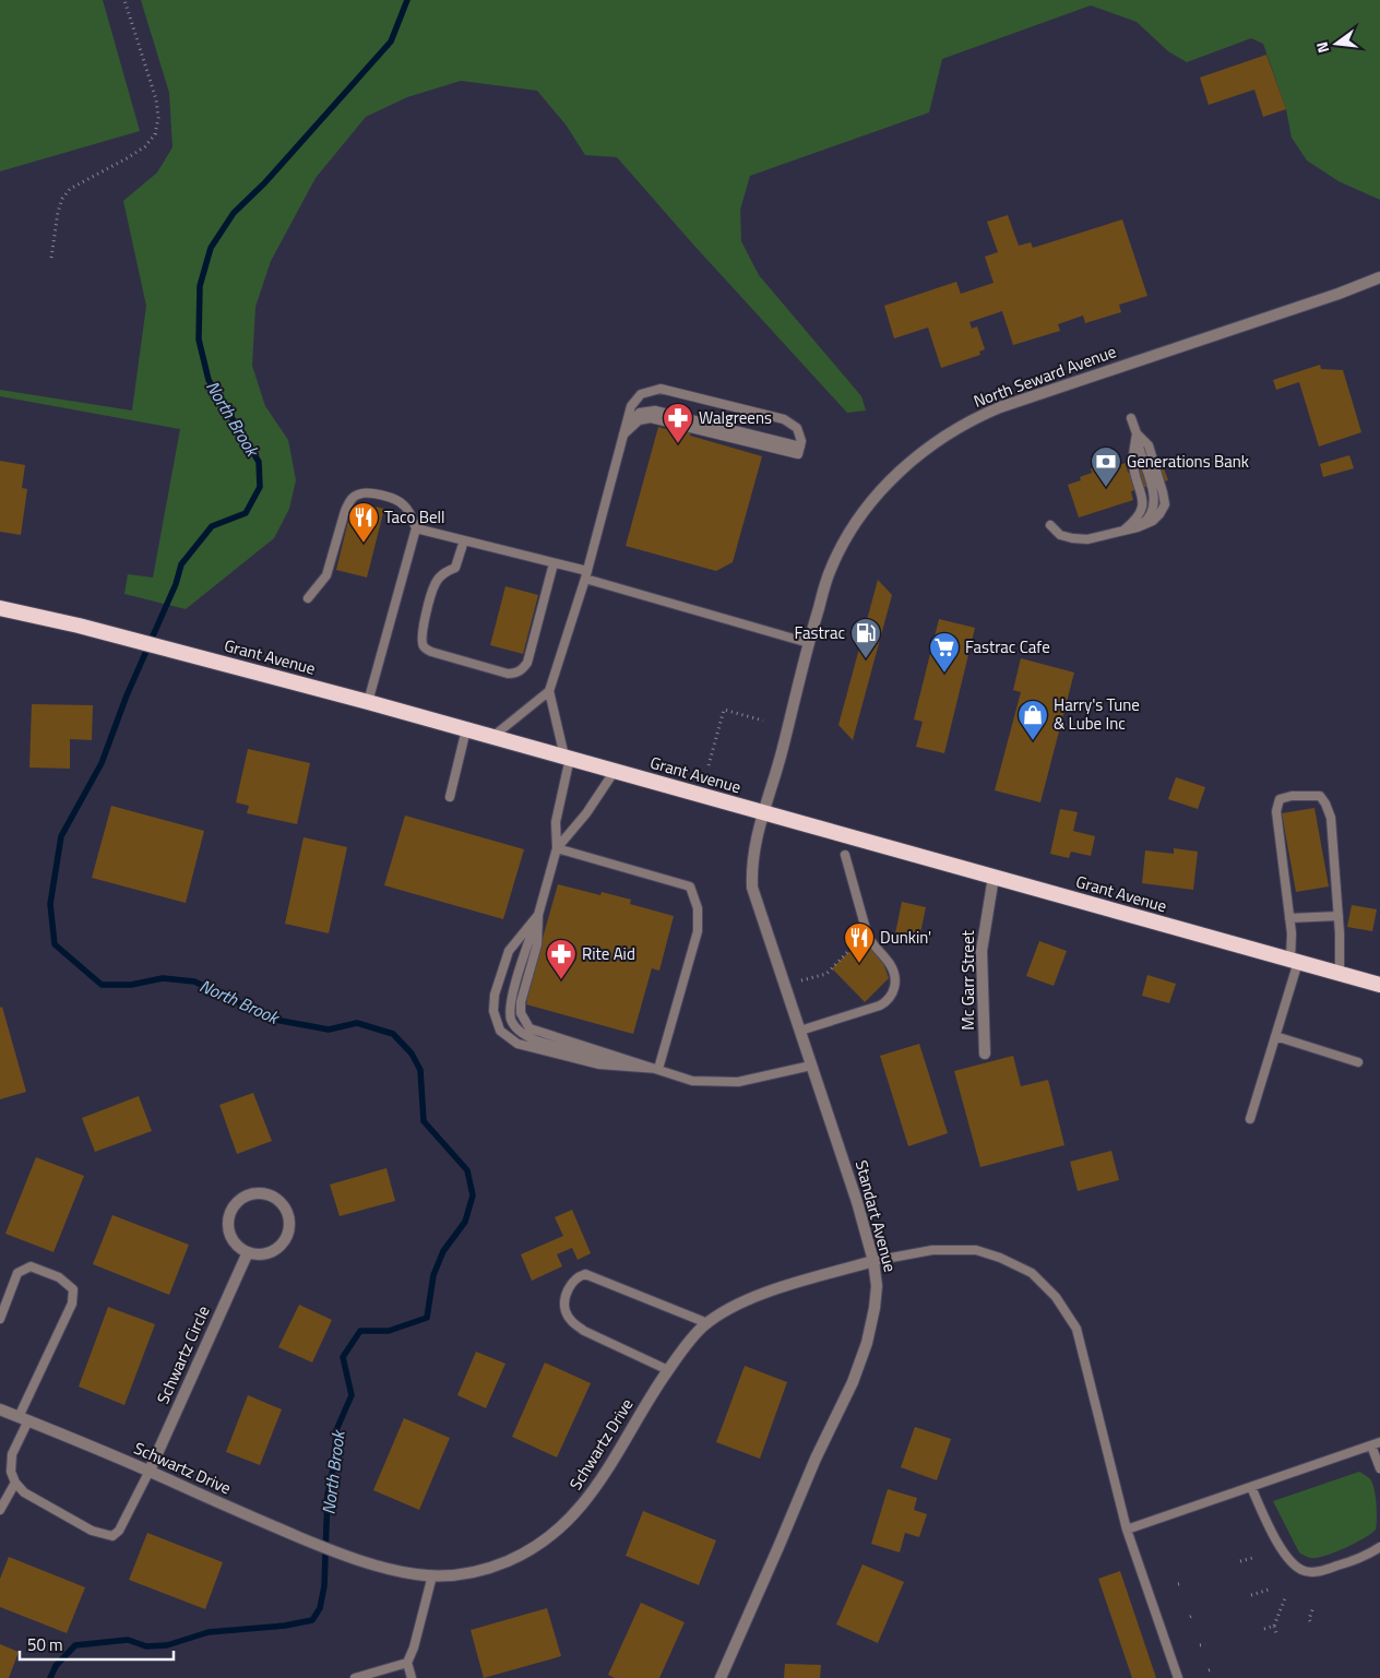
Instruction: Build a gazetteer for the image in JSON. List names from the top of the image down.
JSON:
{
  "streets": {
    "highway": ["Grant Avenue"],
    "street": [
      "North Seward Avenue",
      "Mc Garr Street",
      "Standart Avenue",
      "Schwartz Circle",
      "Schwartz Drive"
    ]
  },
  "crossings": [
    ["North Seward Avenue", "Grant Avenue"],
    ["North Seward Avenue", "Standart Avenue"],
    ["Grant Avenue", "Mc Garr Street"],
    ["Grant Avenue", "Standart Avenue"],
    ["Standart Avenue", "Schwartz Drive"],
    ["Schwartz Circle", "Schwartz Drive"]
  ],
  "water": ["North Brook"],
  "places": {
    "pharmacy": ["Walgreens", "Rite Aid"],
    "bank": ["Generations Bank"],
    "restaurant": ["Taco Bell", "Dunkin'"],
    "fuel station": ["Fastrac"],
    "supermarket": ["Fastrac Cafe"],
    "shop": ["Harry's Tune & Lube Inc"]
  },
  "scale_bar": "50 m",
  "north": "left"
}
